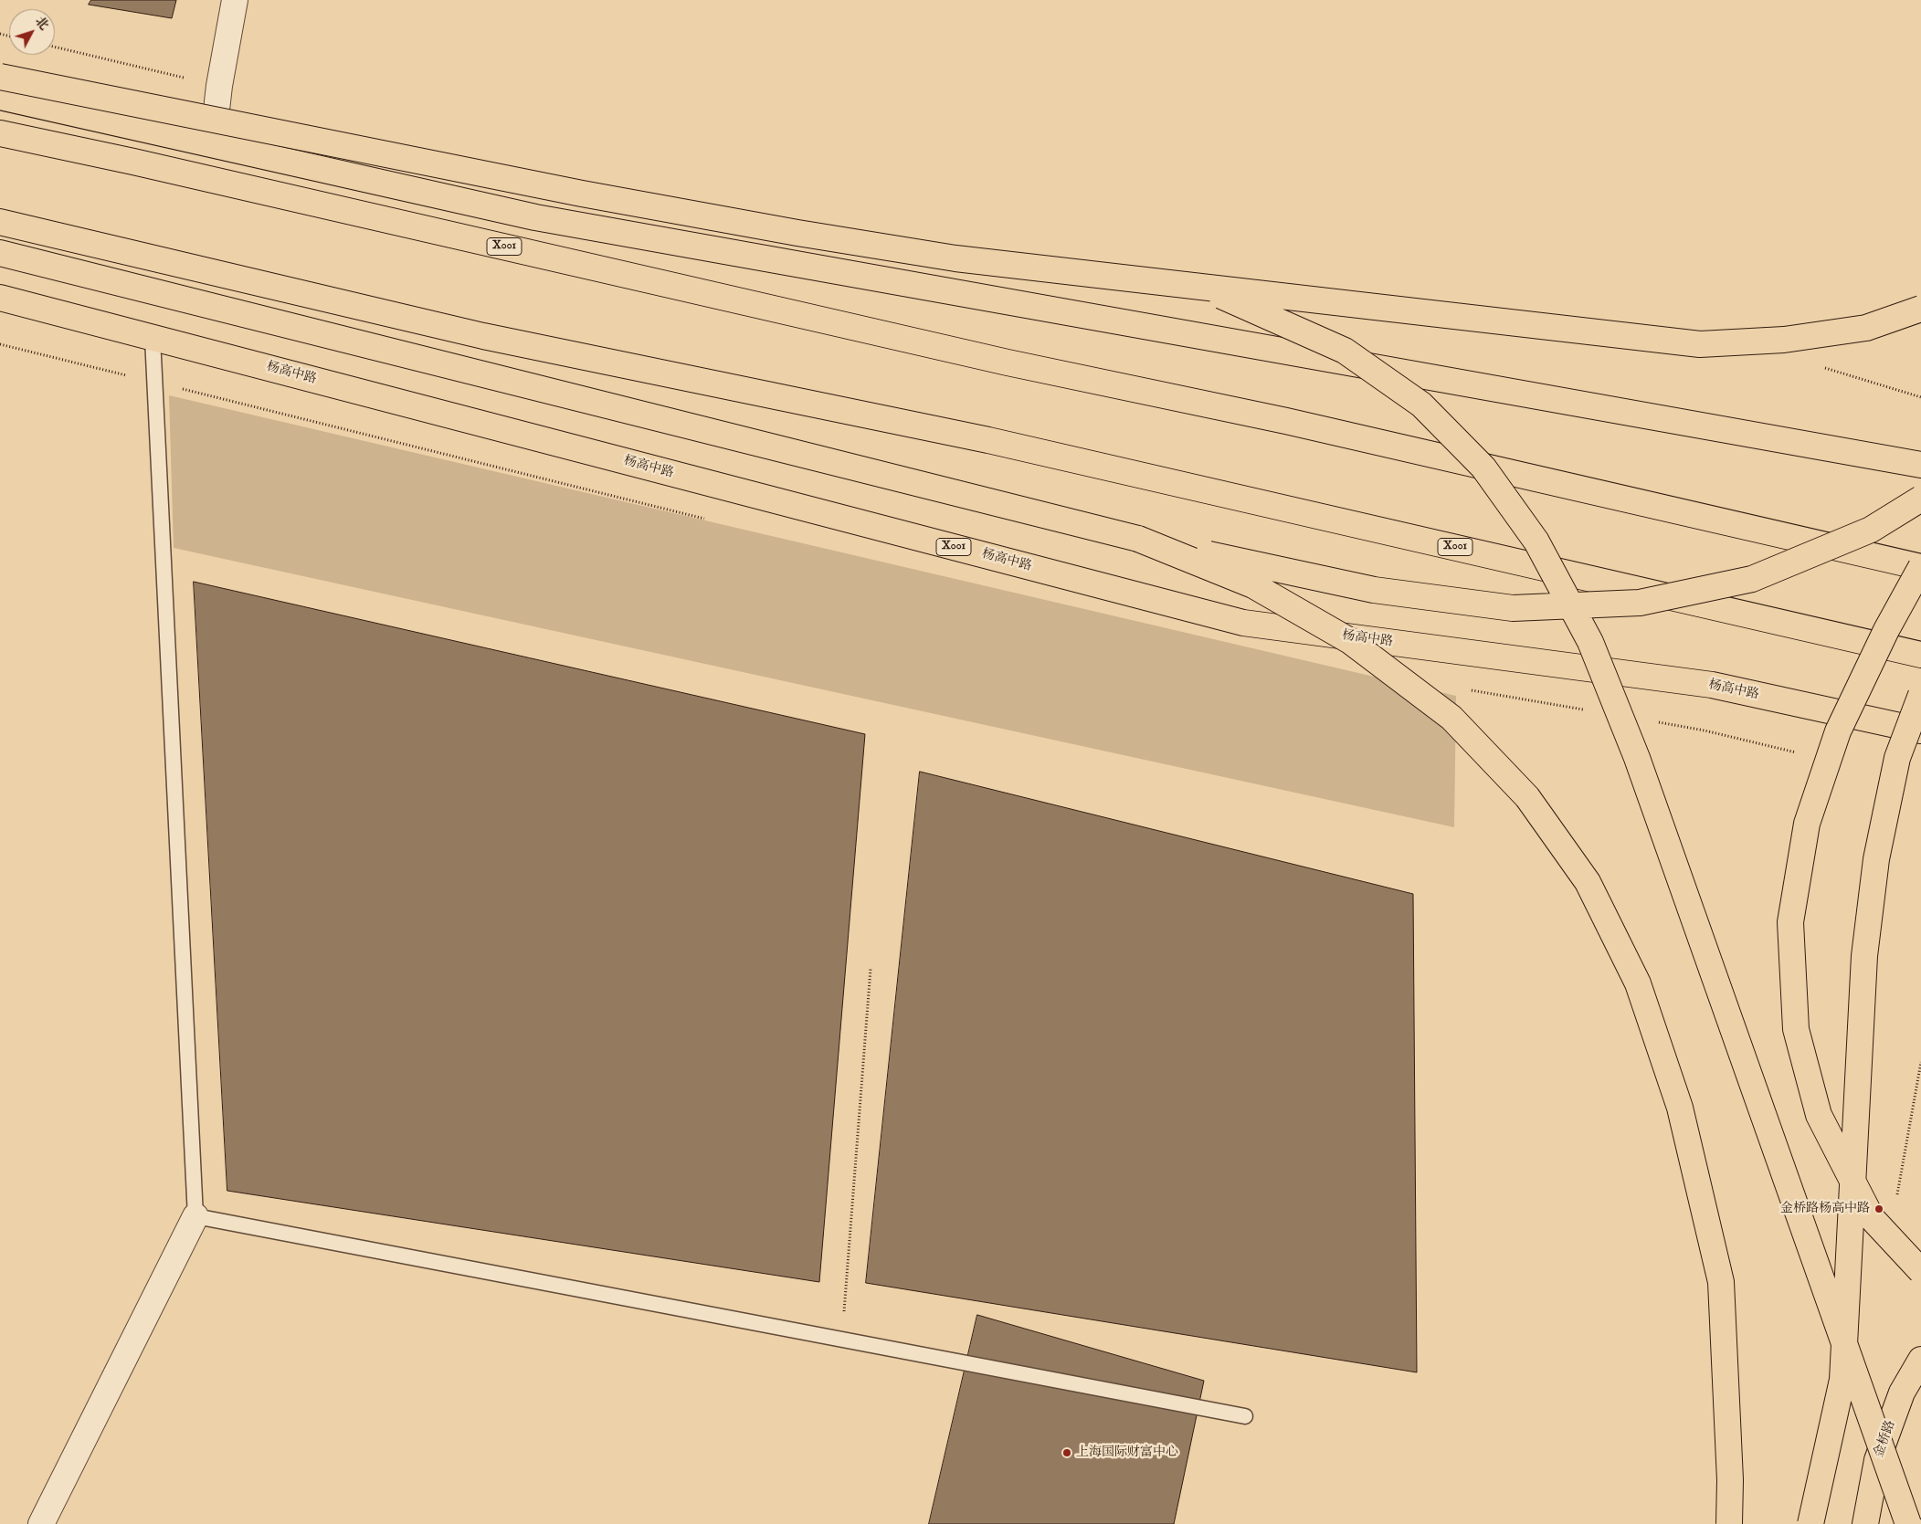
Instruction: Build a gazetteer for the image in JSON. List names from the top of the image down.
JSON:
{
  "streets": {
    "main road": ["X001", "杨高中路", "金桥路"]
  },
  "places": ["金桥路杨高中路", "上海国际财富中心"],
  "north": "top right"
}
